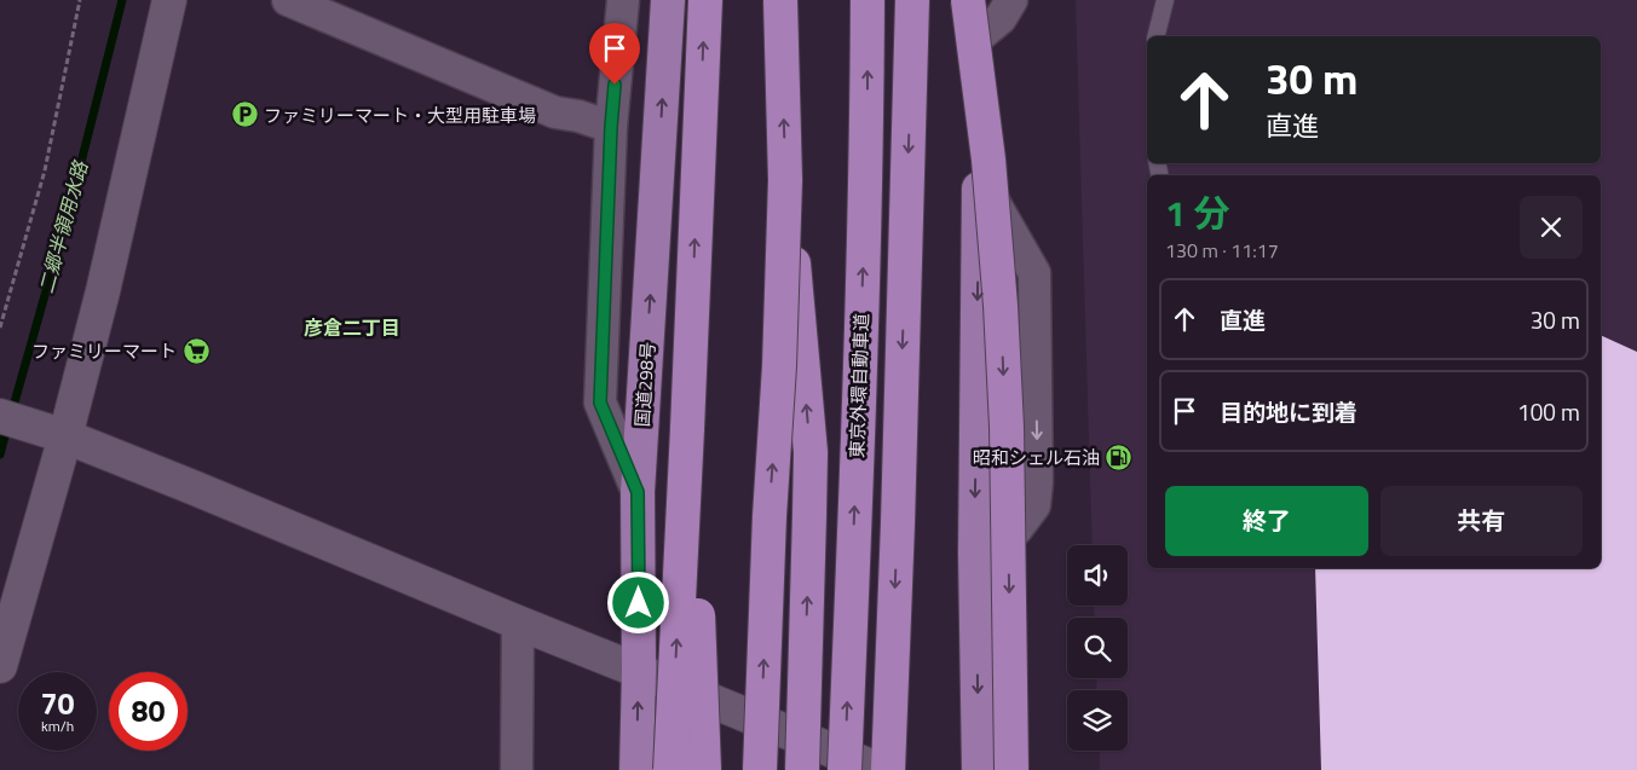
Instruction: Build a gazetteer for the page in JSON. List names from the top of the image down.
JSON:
{
  "streets": {
    "highway": ["国道298号", "東京外環自動車道"]
  },
  "districts": ["彦倉二丁目"],
  "water": ["二郷半領用水路"],
  "places": {
    "parking": ["ファミリーマート・大型用駐車場"],
    "supermarket": ["ファミリーマート"],
    "fuel station": ["昭和シェル石油"]
  },
  "page": {
    "turn": ["30 m", "直進"],
    "heading": ["1 分", "130 m · 11:17"],
    "list": [
      {
        "name": "直進",
        "value": "30 m"
      },
      {
        "name": "目的地に到着",
        "value": "100 m"
      }
    ],
    "buttons": ["終了", "共有"],
    "speed": "70 km/h",
    "limit": "80"
  }
}
